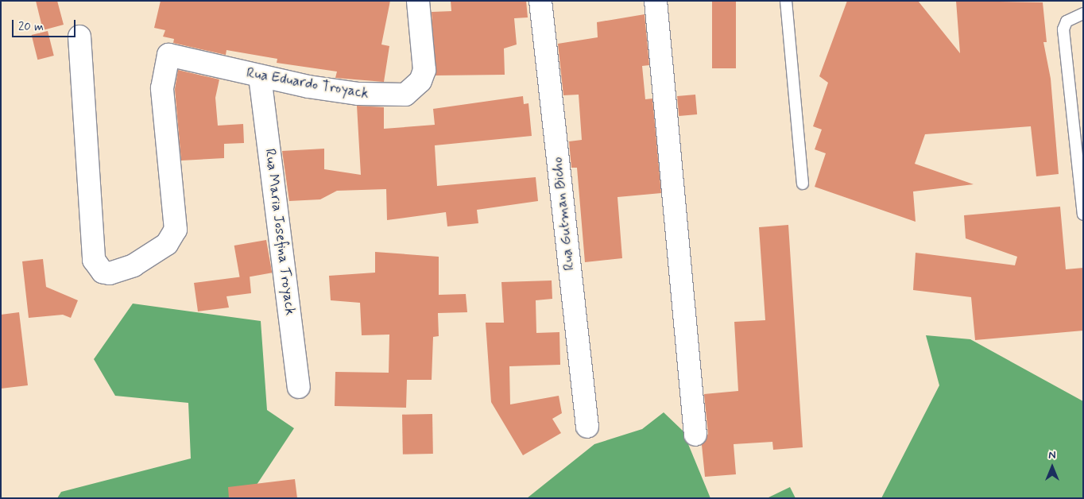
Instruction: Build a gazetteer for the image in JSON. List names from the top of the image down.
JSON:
{
  "streets": {
    "street": ["Rua Eduardo Troyack", "Rua Gutman Bicho", "Rua Maria Josefina Troyack"]
  },
  "crossings": [
    ["Rua Eduardo Troyack", "Rua Maria Josefina Troyack"]
  ],
  "scale_bar": "20 m",
  "north": "top"
}
